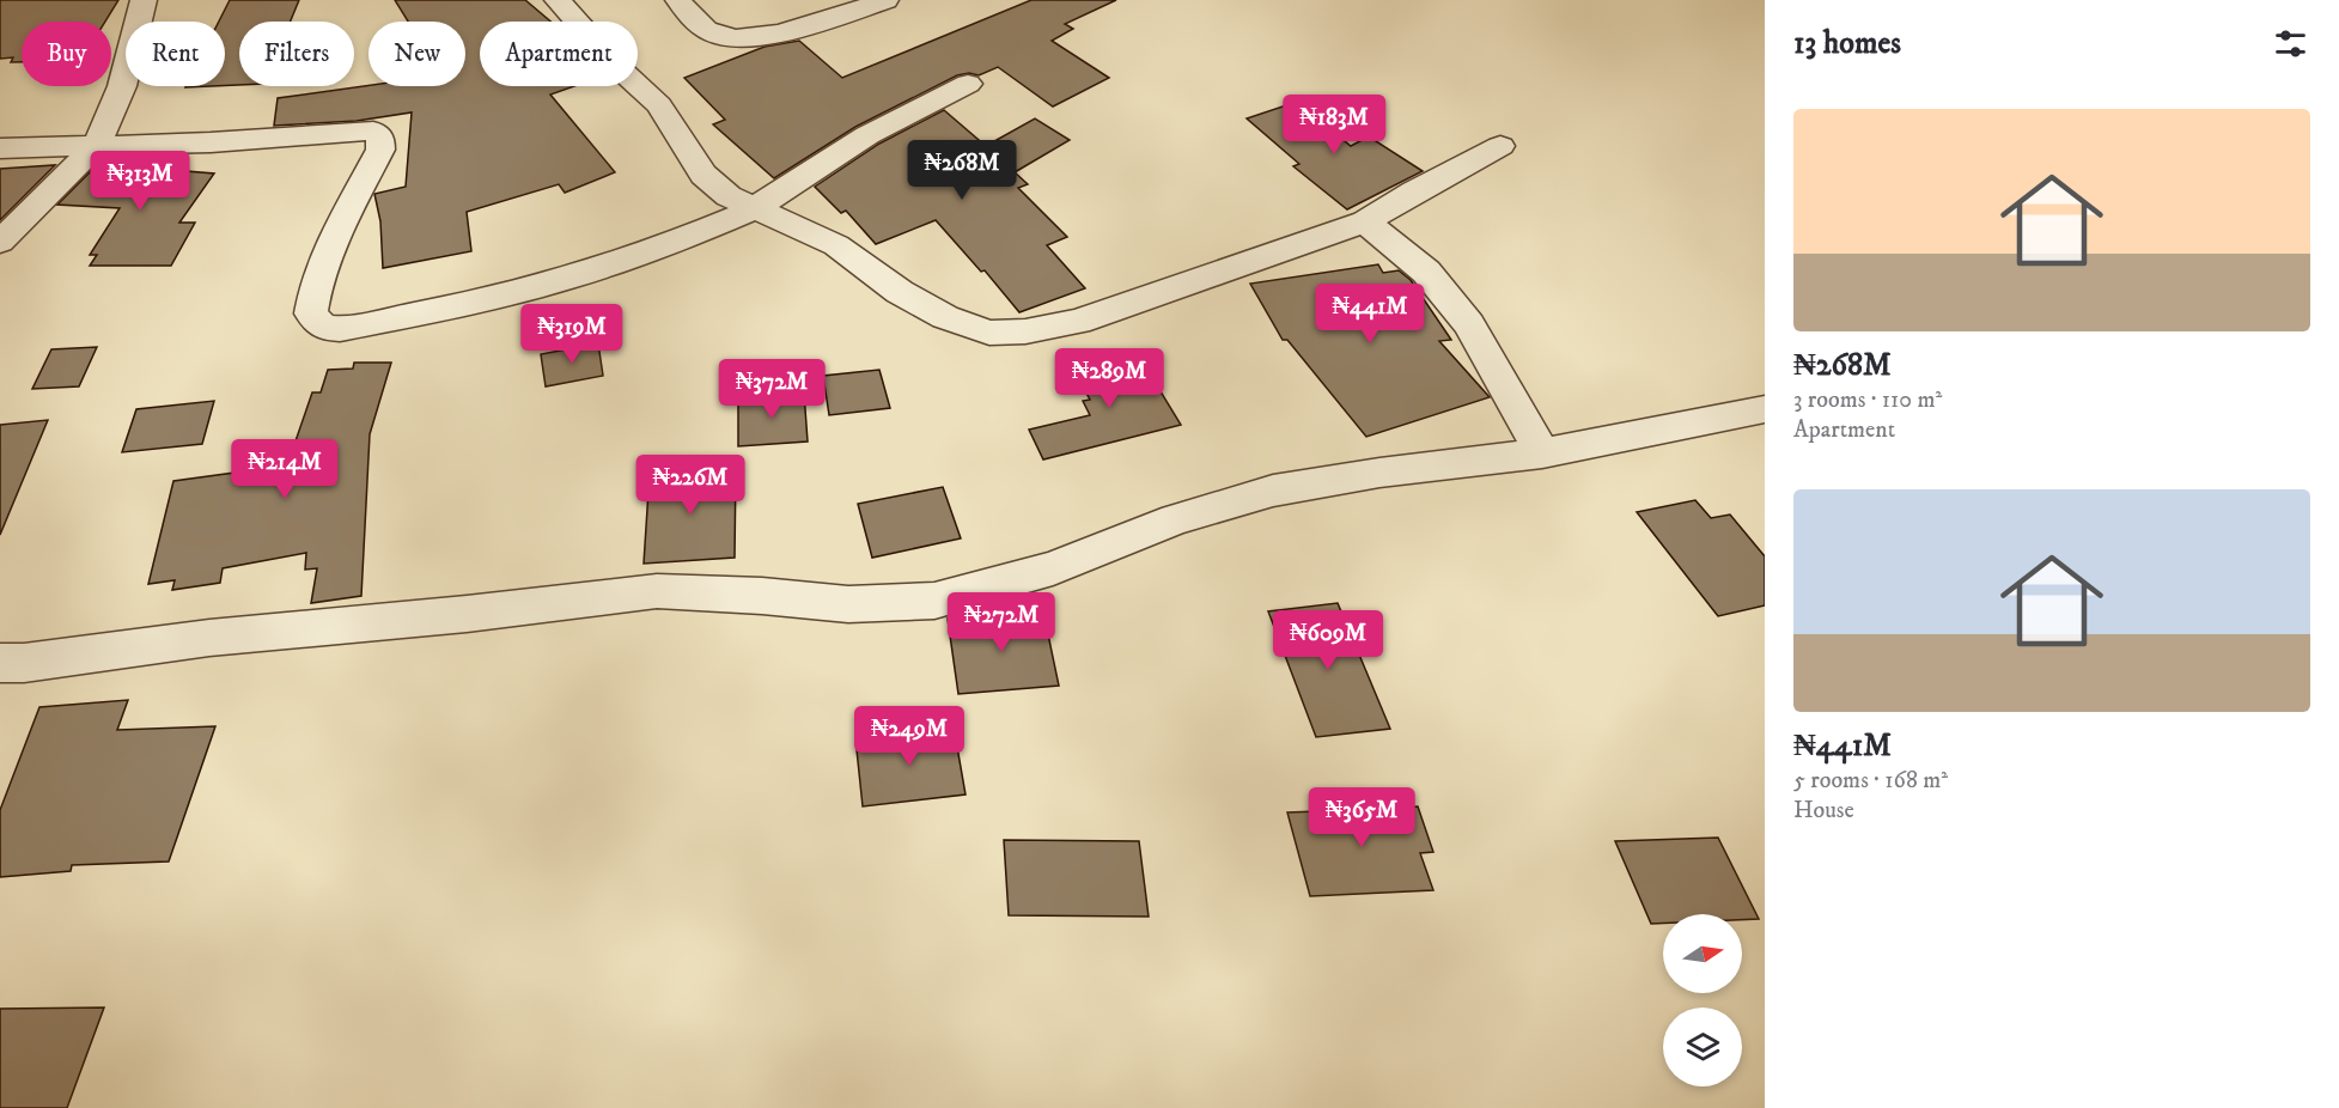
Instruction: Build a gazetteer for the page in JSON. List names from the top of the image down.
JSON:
{
  "north": "right",
  "page": {
    "heading": "13 homes",
    "chip": [
      "Buy",
      "Rent",
      "Filters",
      "New",
      "Apartment"
    ],
    "list": [
      {
        "name": "₦268M",
        "note": "3 rooms · 110 m² · Apartment"
      },
      {
        "name": "₦441M",
        "note": "5 rooms · 168 m² · House"
      }
    ],
    "price": [
      "₦183M",
      "₦268M",
      "₦313M",
      "₦441M",
      "₦319M",
      "₦289M",
      "₦372M",
      "₦214M",
      "₦226M",
      "₦272M",
      "₦609M",
      "₦249M",
      "₦365M"
    ]
  }
}
